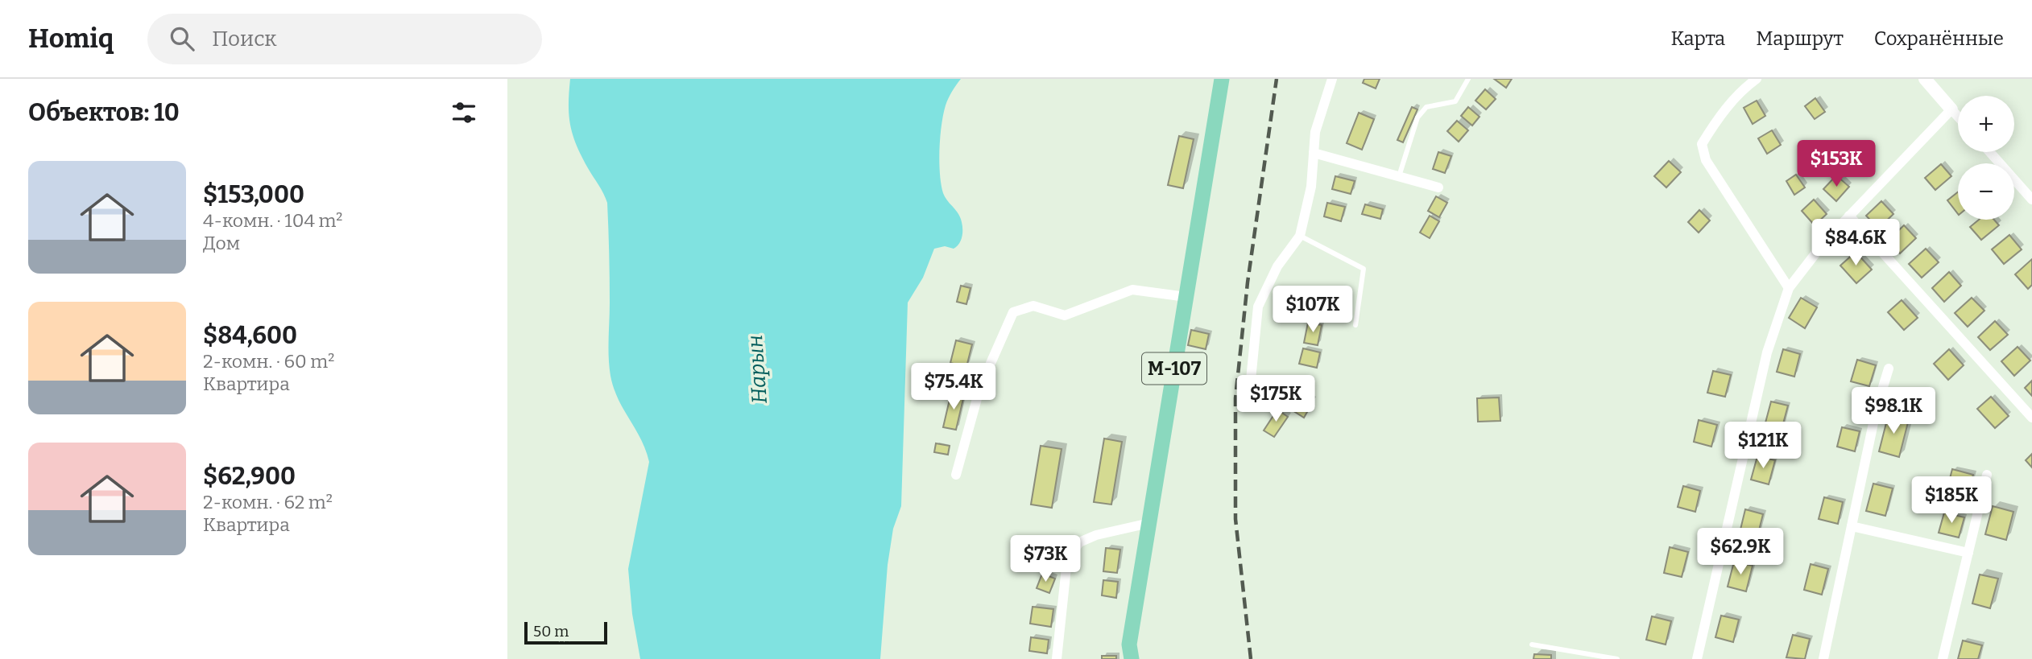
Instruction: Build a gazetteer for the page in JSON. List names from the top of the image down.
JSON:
{
  "streets": {
    "main road": ["М-107"]
  },
  "water": ["Нарын"],
  "scale_bar": "50 m",
  "page": {
    "header": "Homiq",
    "search": "Поиск",
    "nav": ["Карта", "Маршрут", "Сохранённые"],
    "heading": "Объектов: 10",
    "map_buttons": ["+", "−"],
    "price": [
      "$153K",
      "$84.6K",
      "$107K",
      "$75.4K",
      "$175K",
      "$98.1K",
      "$121K",
      "$185K",
      "$62.9K",
      "$73K"
    ],
    "list": [
      {
        "name": "$153,000",
        "note": "4-комн. · 104 m² · Дом"
      },
      {
        "name": "$84,600",
        "note": "2-комн. · 60 m² · Квартира"
      },
      {
        "name": "$62,900",
        "note": "2-комн. · 62 m² · Квартира"
      }
    ],
    "scale": "50 m"
  }
}
